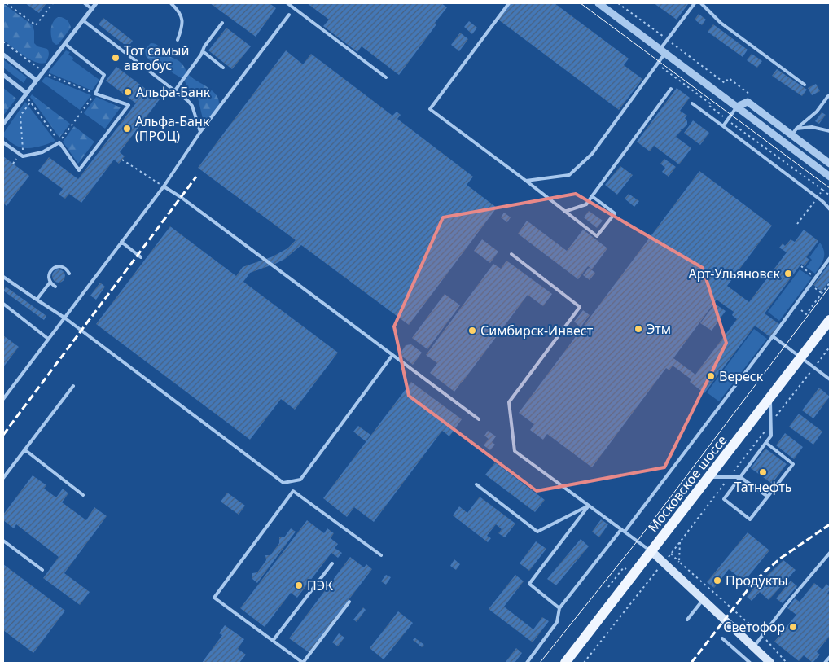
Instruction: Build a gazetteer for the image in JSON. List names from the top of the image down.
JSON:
{
  "streets": {
    "main road": ["Московское шоссе"]
  },
  "places": [
    "Тот самый автобус",
    "Альфа-Банк",
    "Альфа-Банк (ПРОЦ)",
    "Арт-Ульяновск",
    "Этм",
    "Симбирск-Инвест",
    "Вереск",
    "Татнефть",
    "Продукты",
    "ПЭК",
    "Светофор"
  ]
}
